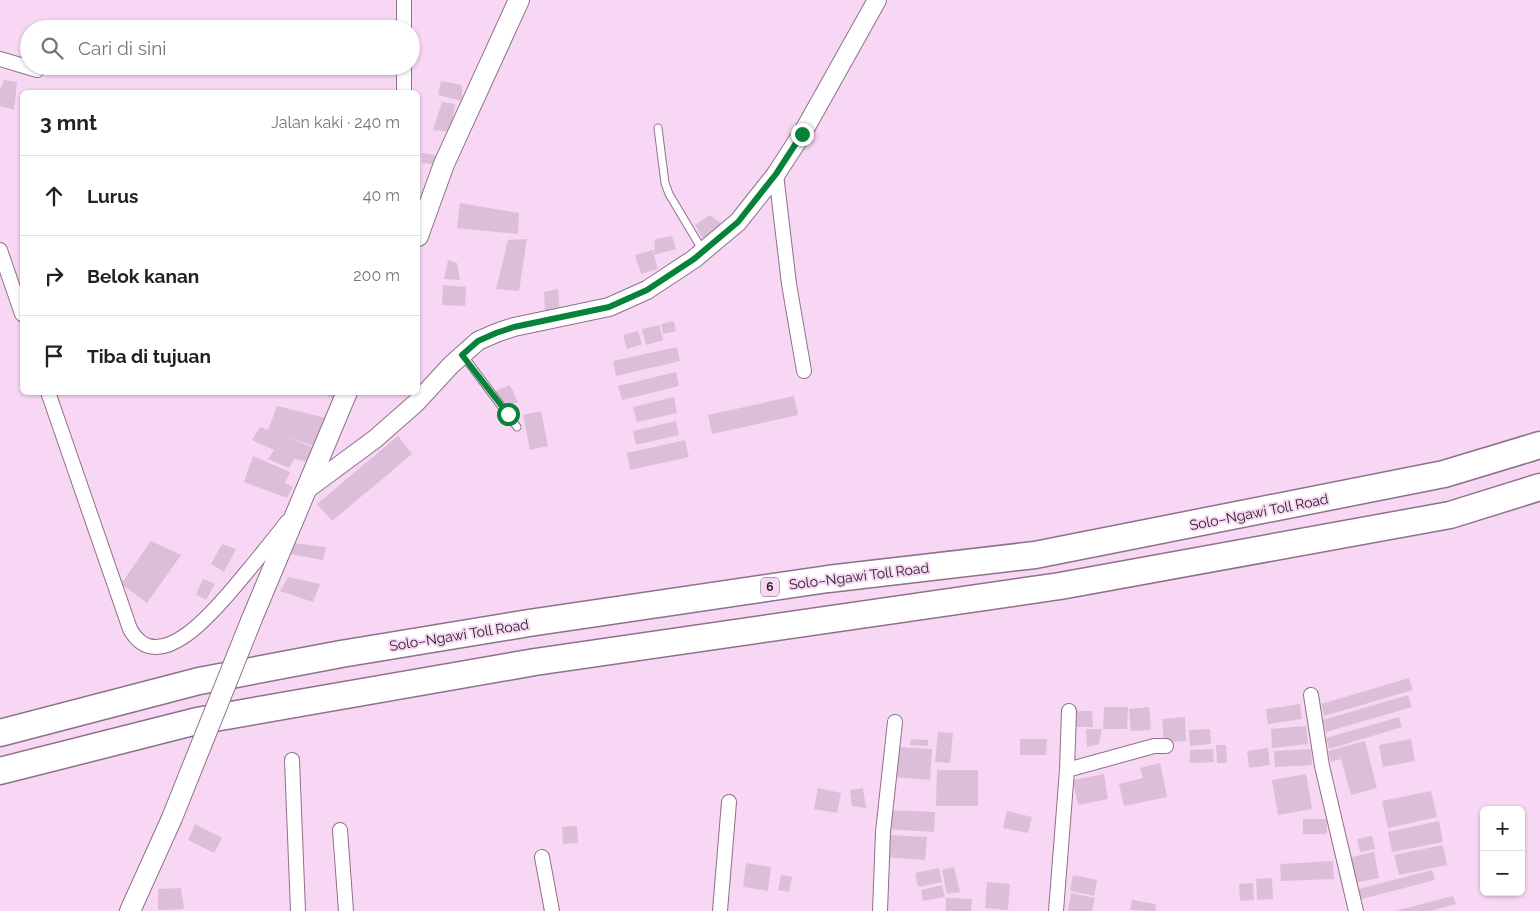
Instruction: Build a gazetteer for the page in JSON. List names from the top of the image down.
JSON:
{
  "streets": {
    "highway": ["Solo–Ngawi Toll Road", "6"]
  },
  "page": {
    "search": "Cari di sini",
    "heading": ["3 mnt", "Jalan kaki · 240 m"],
    "list": [
      ["Lurus", "40 m"],
      ["Belok kanan", "200 m"],
      "Tiba di tujuan"
    ],
    "map_buttons": ["+", "−"]
  }
}
